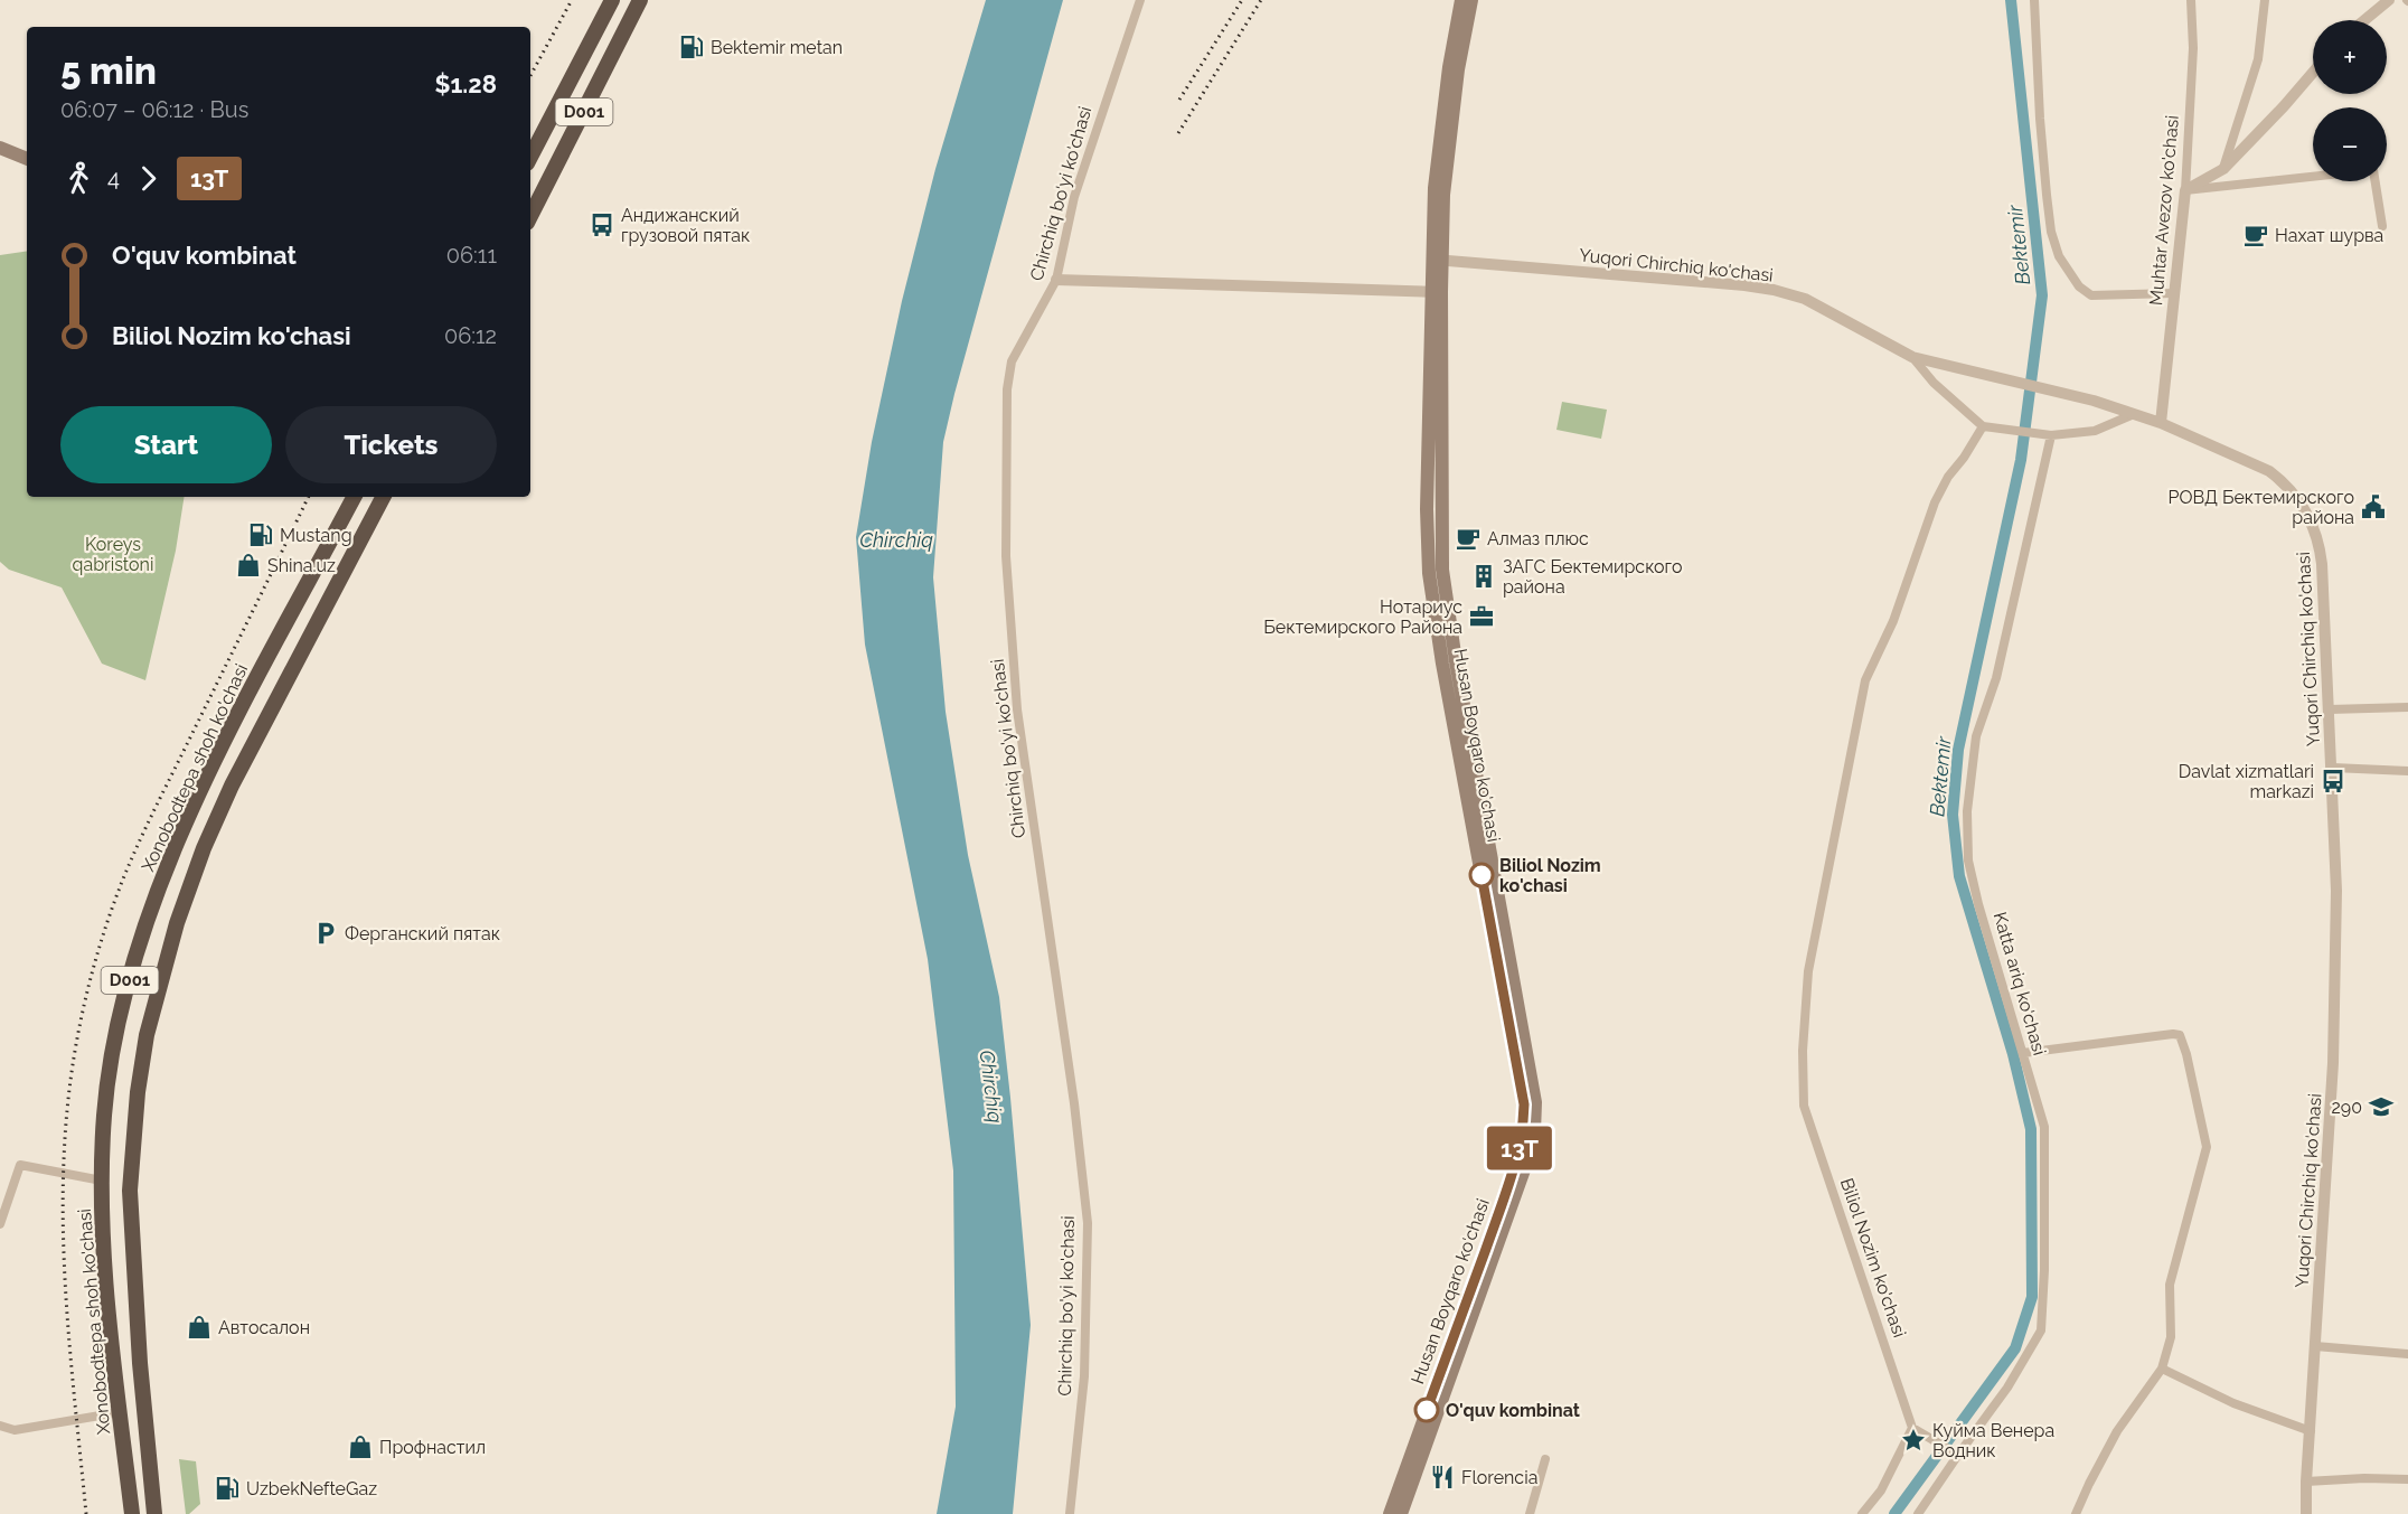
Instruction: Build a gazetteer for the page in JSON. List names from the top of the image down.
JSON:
{
  "streets": {
    "highway": ["D001", "Xonobodtepa shoh ko'chasi"],
    "main road": ["Husan Boyqaro ko'chasi"],
    "street": [
      "Chirchiq bo'yi ko'chasi",
      "Muhtar Avezov ko'chasi",
      "Yuqori Chirchiq ko'chasi",
      "Katta ariq ko'chasi",
      "Biliol Nozim ko'chasi"
    ]
  },
  "crossings": [
    ["Muhtar Avezov ko'chasi", "Yuqori Chirchiq ko'chasi"],
    ["Yuqori Chirchiq ko'chasi", "Husan Boyqaro ko'chasi"]
  ],
  "water": ["Bektemir", "Chirchiq"],
  "parks": ["Koreys qabristoni"],
  "places": {
    "fuel station": ["Bektemir metan", "Mustang", "UzbekNefteGaz"],
    "bus stop": ["Андижанский грузовой пятак", "Davlat xizmatlari markazi"],
    "cafe": ["Нахат шурва", "Алмаз плюс"],
    "public building": ["РОВД Бектемирского района"],
    "shop": ["Shina.uz", "Автосалон", "Профнастил"],
    "building": ["ЗАГС Бектемирского района"],
    "office": ["Нотариус Бектемирского Района"],
    "other": ["Biliol Nozim ko'chasi", "O'quv kombinat"],
    "parking": ["Ферганский пятак"],
    "school or university": ["290"],
    "place": ["Куйма Венера Водник"],
    "restaurant": ["Florencia"]
  },
  "lines": ["bus line 13Т"],
  "page": {
    "on_map": "13Т",
    "map_buttons": ["+", "−"],
    "heading": ["5 min", "06:07 – 06:12 · Bus", "$1.28"],
    "legs": ["4", "13Т"],
    "list": [
      {
        "name": "O'quv kombinat",
        "value": "06:11"
      },
      {
        "name": "Biliol Nozim ko'chasi",
        "value": "06:12"
      }
    ],
    "buttons": ["Start", "Tickets"]
  }
}
